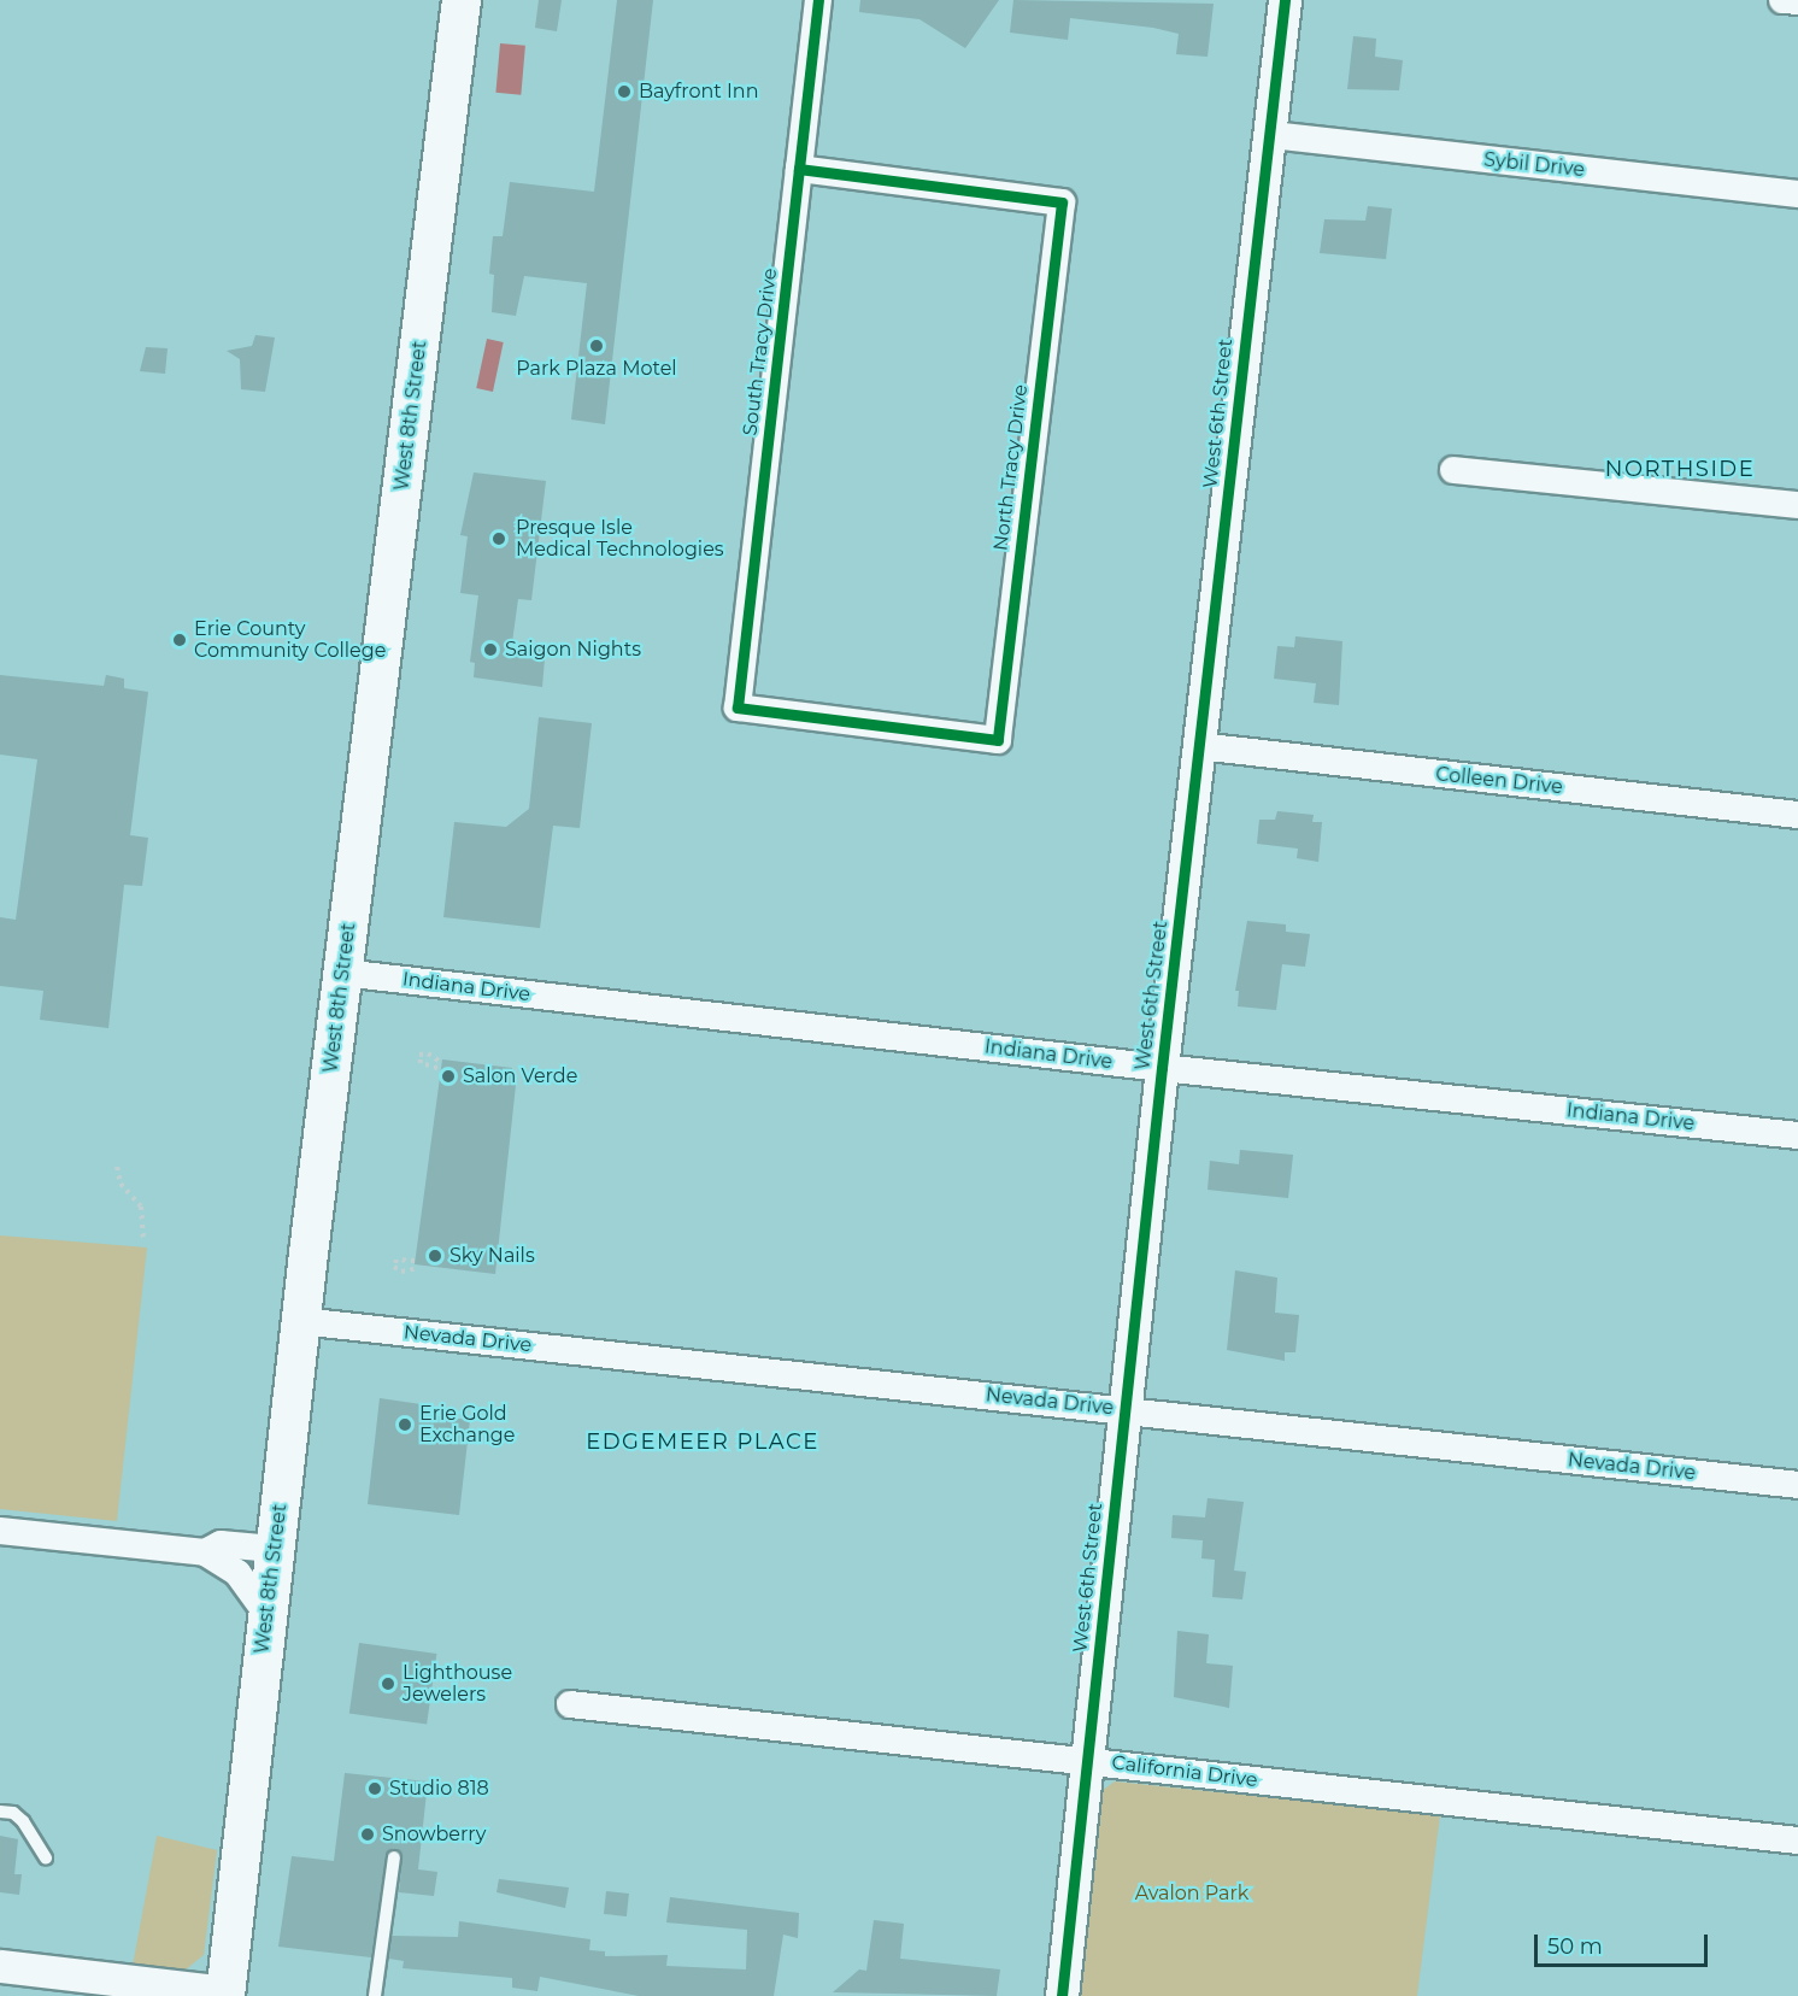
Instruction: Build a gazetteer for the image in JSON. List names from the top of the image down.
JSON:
{
  "streets": {
    "main road": ["West 8th Street"],
    "street": [
      "Sybil Drive",
      "South Tracy Drive",
      "West 6th Street",
      "North Tracy Drive",
      "Colleen Drive",
      "Indiana Drive",
      "Nevada Drive",
      "California Drive"
    ]
  },
  "crossings": [
    ["Sybil Drive", "West 6th Street"],
    ["South Tracy Drive", "North Tracy Drive"],
    ["West 6th Street", "Colleen Drive"],
    ["West 6th Street", "Indiana Drive"],
    ["West 6th Street", "Nevada Drive"],
    ["West 6th Street", "California Drive"],
    ["West 8th Street", "Indiana Drive"],
    ["West 8th Street", "Nevada Drive"]
  ],
  "districts": ["NORTHSIDE", "EDGEMEER PLACE"],
  "parks": ["Avalon Park"],
  "places": [
    "Bayfront Inn",
    "Park Plaza Motel",
    "Presque Isle Medical Technologies",
    "Erie County Community College",
    "Saigon Nights",
    "Salon Verde",
    "Sky Nails",
    "Erie Gold Exchange",
    "Lighthouse Jewelers",
    "Studio 818",
    "Snowberry"
  ],
  "scale_bar": "50 m"
}
